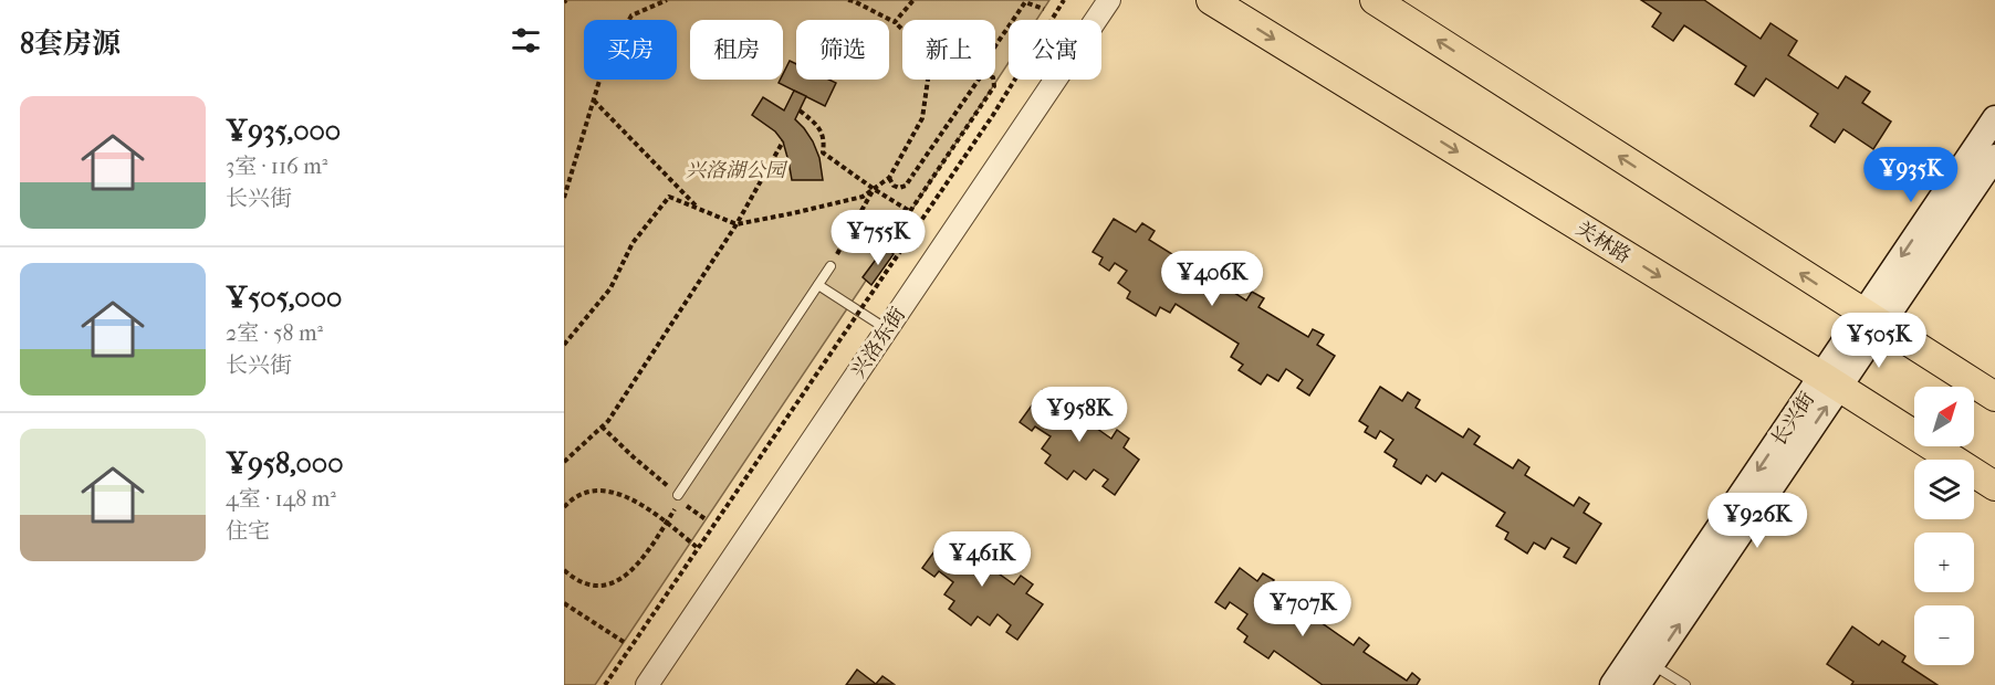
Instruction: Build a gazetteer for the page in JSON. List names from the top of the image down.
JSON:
{
  "streets": {
    "main road": ["关林路", "长兴街"],
    "street": ["兴洛东街"]
  },
  "crossings": [
    ["关林路", "长兴街"]
  ],
  "parks": ["兴洛湖公园"],
  "north": "top right",
  "page": {
    "heading": "8套房源",
    "chip": [
      "买房",
      "租房",
      "筛选",
      "新上",
      "公寓"
    ],
    "list": [
      {
        "name": "¥935,000",
        "note": "3室 · 116 m² · 长兴街"
      },
      {
        "name": "¥505,000",
        "note": "2室 · 58 m² · 长兴街"
      },
      {
        "name": "¥958,000",
        "note": "4室 · 148 m² · 住宅"
      }
    ],
    "price": [
      "¥935K",
      "¥755K",
      "¥406K",
      "¥505K",
      "¥958K",
      "¥926K",
      "¥461K",
      "¥707K"
    ],
    "map_buttons": ["+", "−"]
  }
}
